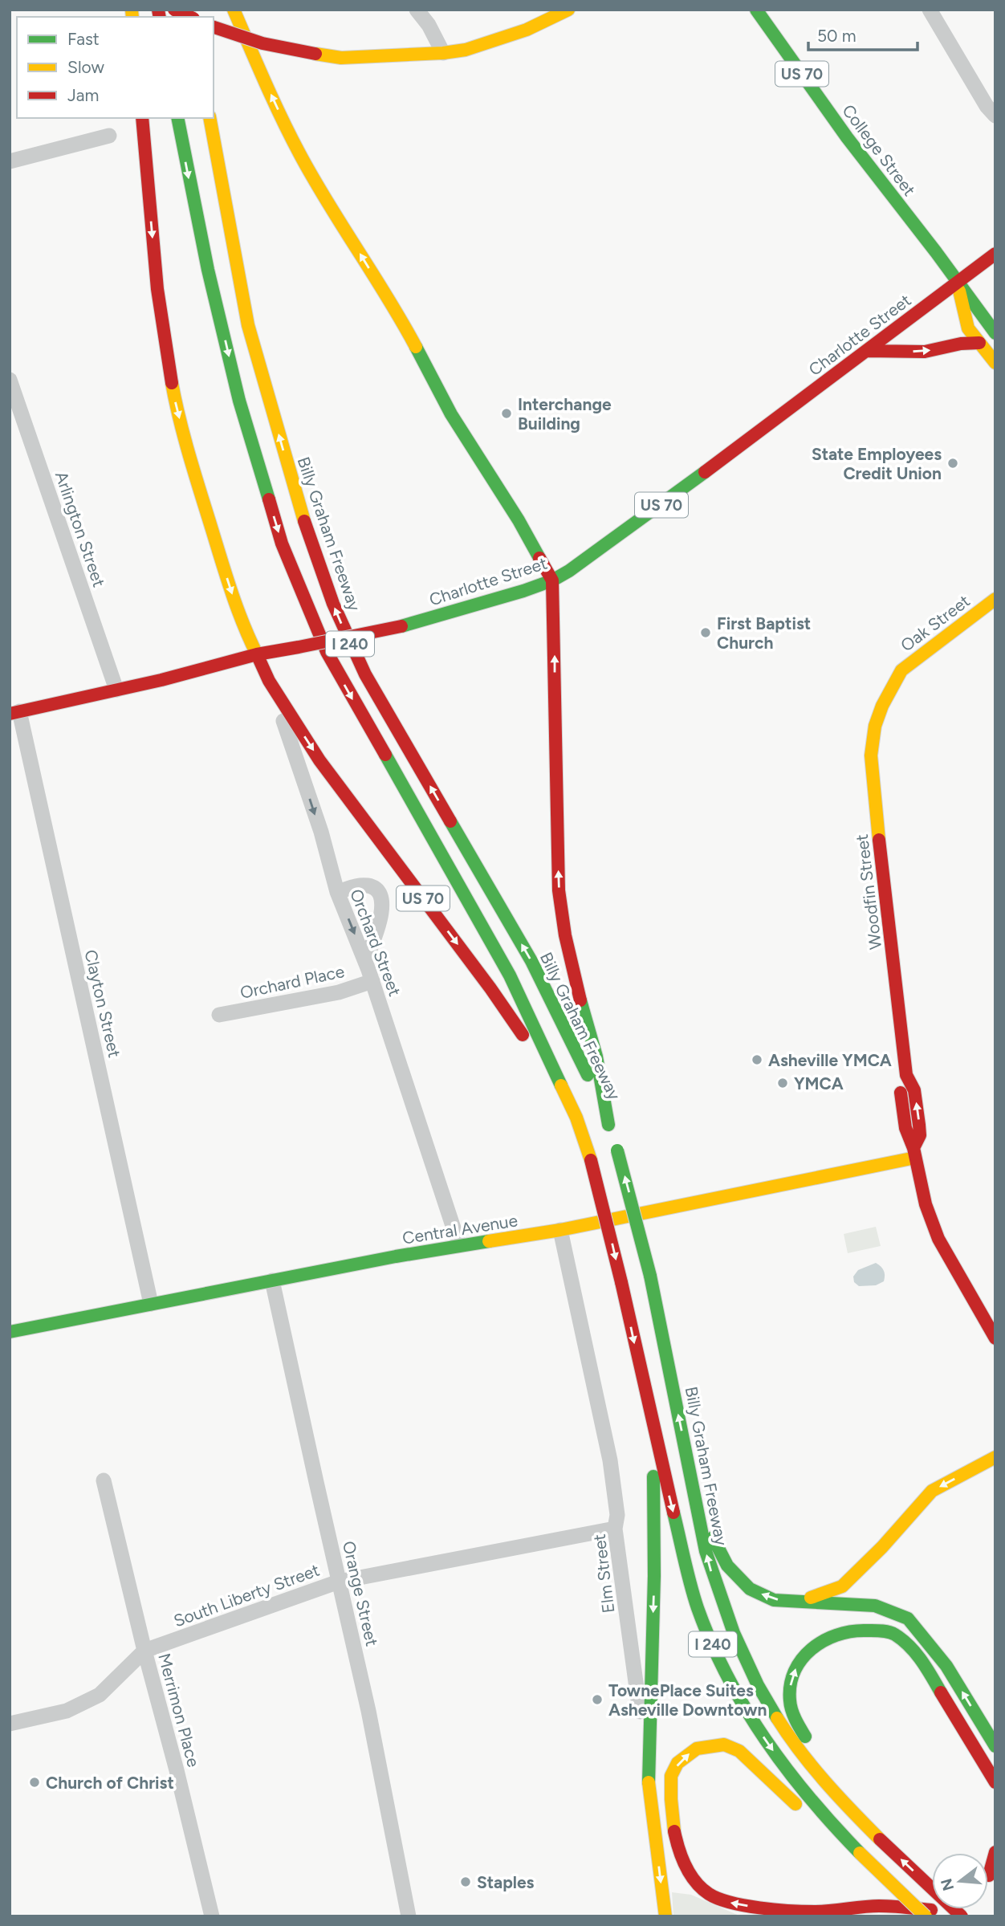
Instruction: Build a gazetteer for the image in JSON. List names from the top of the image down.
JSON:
{
  "streets": {
    "main road": [
      "US 70",
      "College Street",
      "Charlotte Street",
      "Billy Graham Freeway",
      "Oak Street",
      "I 240",
      "Woodfin Street",
      "Orchard Street",
      "Central Avenue",
      "Elm Street"
    ],
    "street": [
      "Arlington Street",
      "Orchard Place",
      "Clayton Street",
      "Orange Street",
      "South Liberty Street",
      "Merrimon Place"
    ]
  },
  "crossings": [
    ["US 70", "I 240"],
    ["US 70", "Orchard Street"],
    ["College Street", "Charlotte Street"],
    ["Charlotte Street", "Arlington Street"],
    ["Charlotte Street", "Orchard Street"],
    ["Charlotte Street", "Clayton Street"],
    ["Oak Street", "Woodfin Street"],
    ["Woodfin Street", "Central Avenue"],
    ["Orchard Street", "Orchard Place"],
    ["Orchard Street", "Central Avenue"],
    ["Clayton Street", "Central Avenue"],
    ["Central Avenue", "Elm Street"],
    ["Central Avenue", "Orange Street"],
    ["Elm Street", "South Liberty Street"],
    ["Orange Street", "South Liberty Street"],
    ["South Liberty Street", "Merrimon Place"]
  ],
  "places": [
    "Interchange Building",
    "State Employees Credit Union",
    "First Baptist Church",
    "Asheville YMCA",
    "YMCA",
    "TownePlace Suites Asheville Downtown",
    "Church of Christ",
    "Staples"
  ],
  "legend": ["Fast", "Slow", "Jam"],
  "scale_bar": "50 m",
  "north": "left"
}
